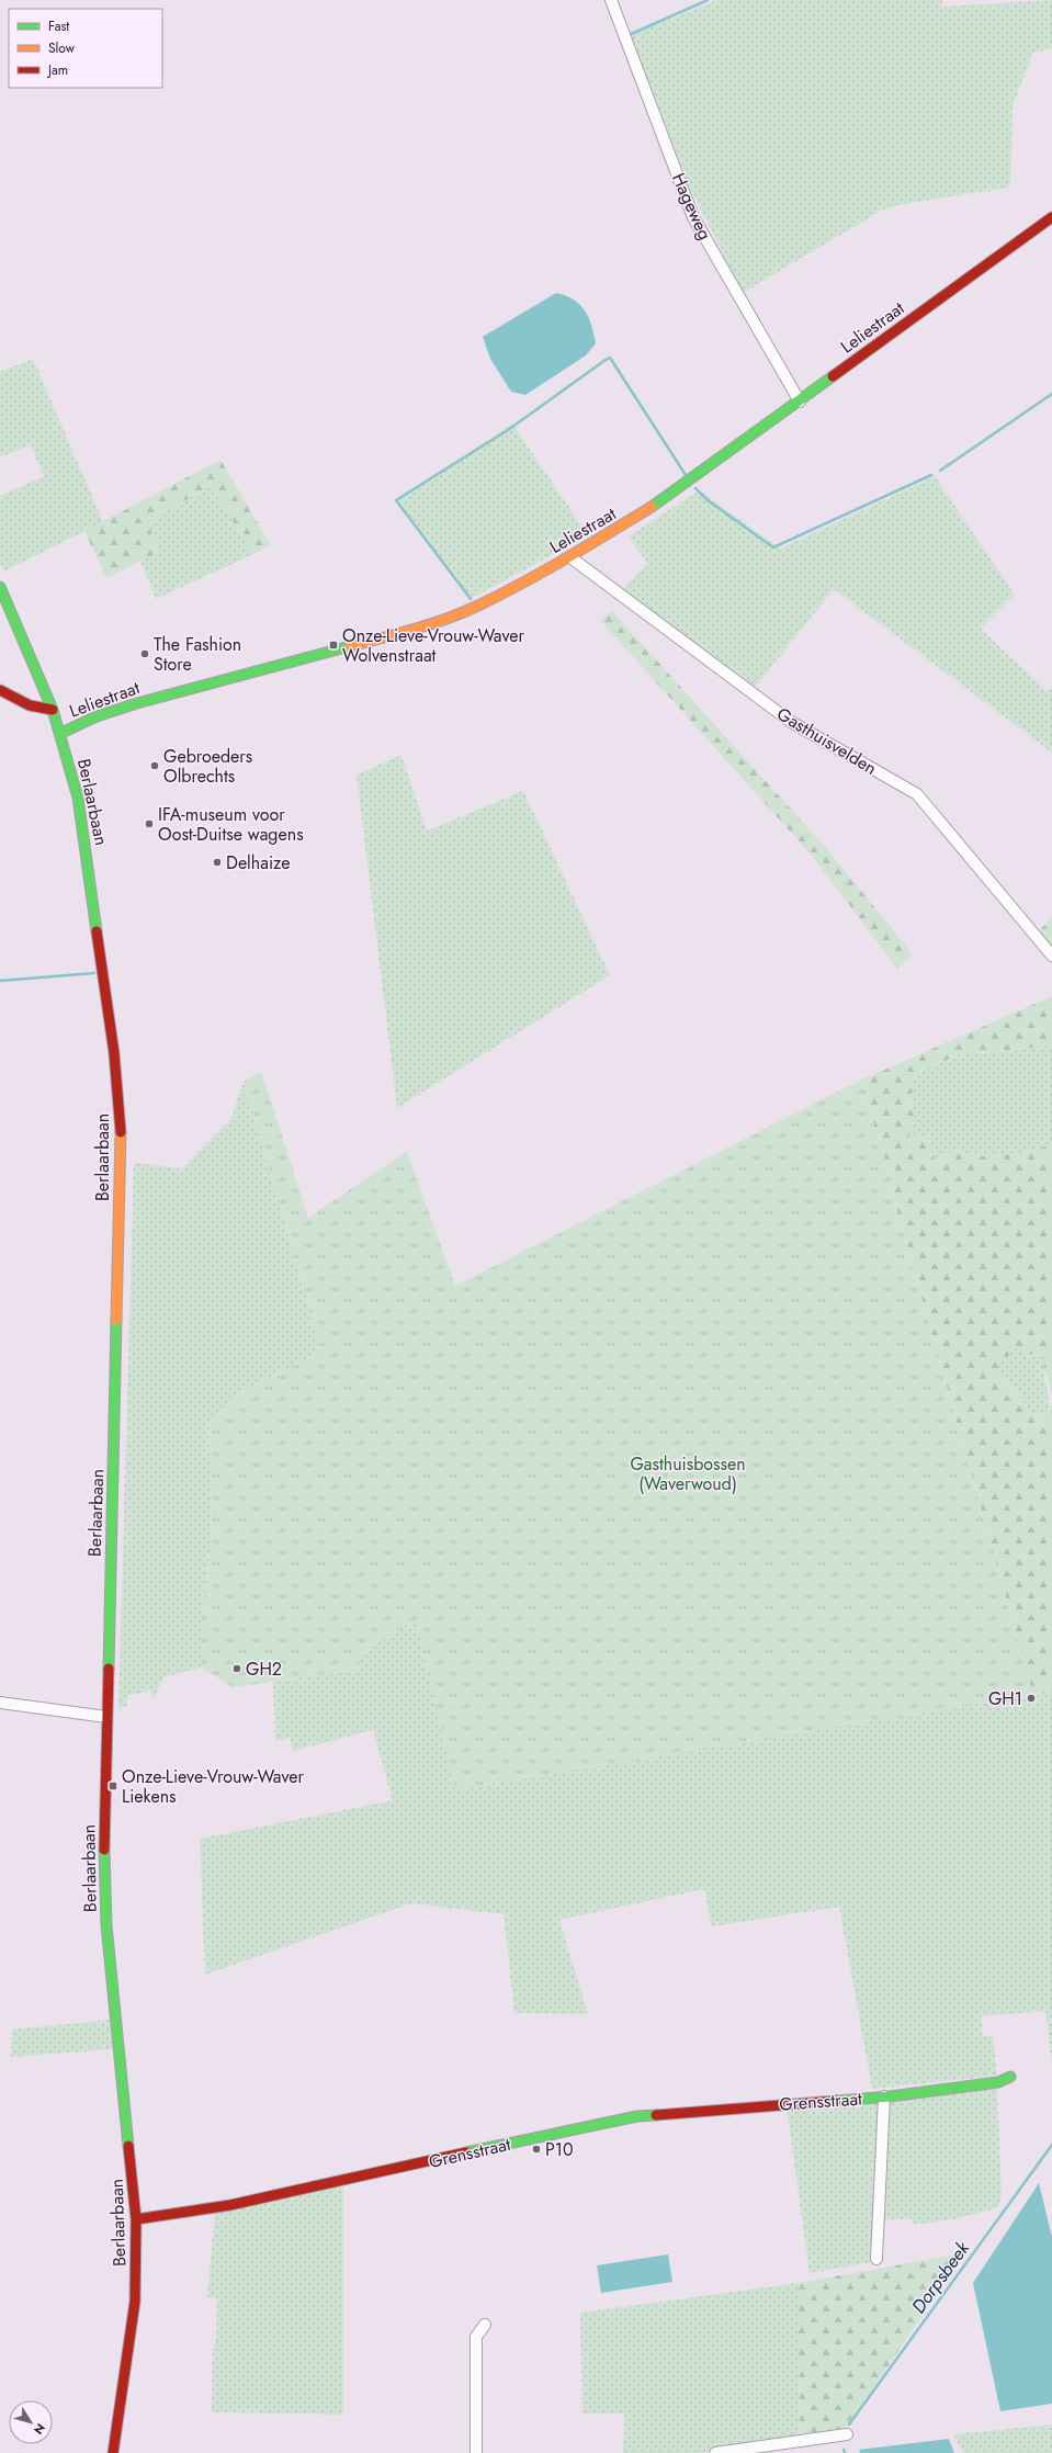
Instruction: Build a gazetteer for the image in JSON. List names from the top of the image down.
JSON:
{
  "streets": {
    "street": [
      "Hageweg",
      "Leliestraat",
      "Gasthuisvelden",
      "Berlaarbaan",
      "Grensstraat"
    ]
  },
  "crossings": [
    ["Hageweg", "Leliestraat"],
    ["Leliestraat", "Gasthuisvelden"],
    ["Leliestraat", "Berlaarbaan"],
    ["Berlaarbaan", "Grensstraat"]
  ],
  "water": ["Dorpsbeek"],
  "parks": ["Gasthuisbossen (Waverwoud)"],
  "places": {
    "transit": ["Onze-Lieve-Vrouw-Waver Wolvenstraat", "Onze-Lieve-Vrouw-Waver Liekens"],
    "other": [
      "The Fashion Store",
      "Gebroeders Olbrechts",
      "IFA-museum voor Oost-Duitse wagens",
      "Delhaize",
      "GH2",
      "GH1",
      "P10"
    ]
  },
  "legend": ["Fast", "Slow", "Jam"],
  "north": "bottom right"
}
